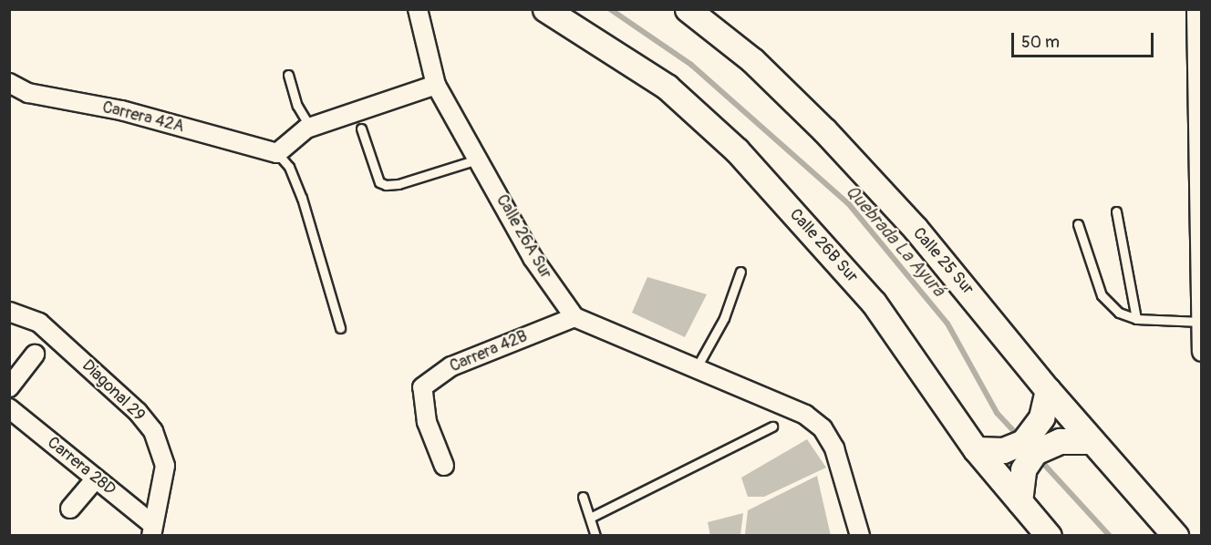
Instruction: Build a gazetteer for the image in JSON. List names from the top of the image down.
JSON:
{
  "streets": {
    "main road": ["Calle 26B Sur", "Calle 25 Sur"],
    "street": [
      "Carrera 42A",
      "Calle 26A Sur",
      "Carrera 42B",
      "Diagonal 29",
      "Carrera 28D"
    ]
  },
  "crossings": [
    ["Calle 26A Sur", "Carrera 42B"],
    ["Diagonal 29", "Carrera 28D"]
  ],
  "water": ["Quebrada La Ayurá"],
  "scale_bar": "50 m"
}
